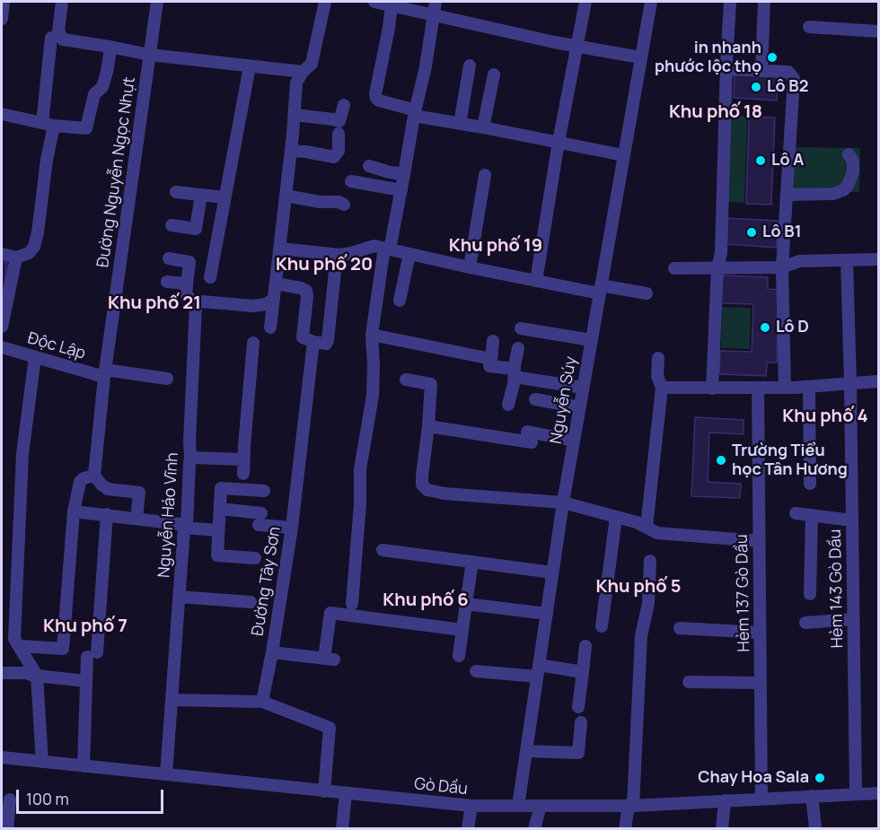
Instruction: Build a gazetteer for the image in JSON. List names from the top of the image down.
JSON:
{
  "streets": {
    "street": [
      "Đường Nguyễn Ngọc Nhựt",
      "Độc Lập",
      "Nguyễn Súy",
      "Nguyễn Háo Vĩnh",
      "Đường Tây Sơn",
      "Hẻm 143 Gò Dầu",
      "Hẻm 137 Gò Dầu",
      "Gò Dầu"
    ]
  },
  "crossings": [
    ["Đường Nguyễn Ngọc Nhựt", "Độc Lập"],
    ["Nguyễn Súy", "Gò Dầu"],
    ["Nguyễn Háo Vĩnh", "Gò Dầu"],
    ["Hẻm 143 Gò Dầu", "Gò Dầu"],
    ["Hẻm 137 Gò Dầu", "Gò Dầu"]
  ],
  "districts": [
    "Khu phố 18",
    "Khu phố 19",
    "Khu phố 20",
    "Khu phố 21",
    "Khu phố 4",
    "Khu phố 5",
    "Khu phố 6",
    "Khu phố 7"
  ],
  "places": [
    "in nhanh phước lộc thọ",
    "Lô B2",
    "Lô A",
    "Lô B1",
    "Lô D",
    "Trường Tiểu học Tân Hương",
    "Chay Hoa Sala"
  ],
  "scale_bar": "100 m"
}
